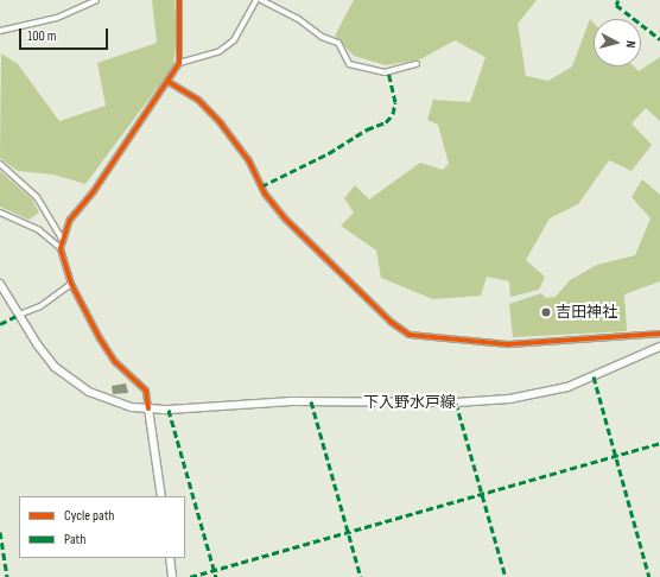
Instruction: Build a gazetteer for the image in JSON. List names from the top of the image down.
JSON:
{
  "streets": {
    "main road": ["下入野水戸線"]
  },
  "places": ["吉田神社"],
  "legend": ["Cycle path", "Path"],
  "scale_bar": "100 m",
  "north": "right"
}
